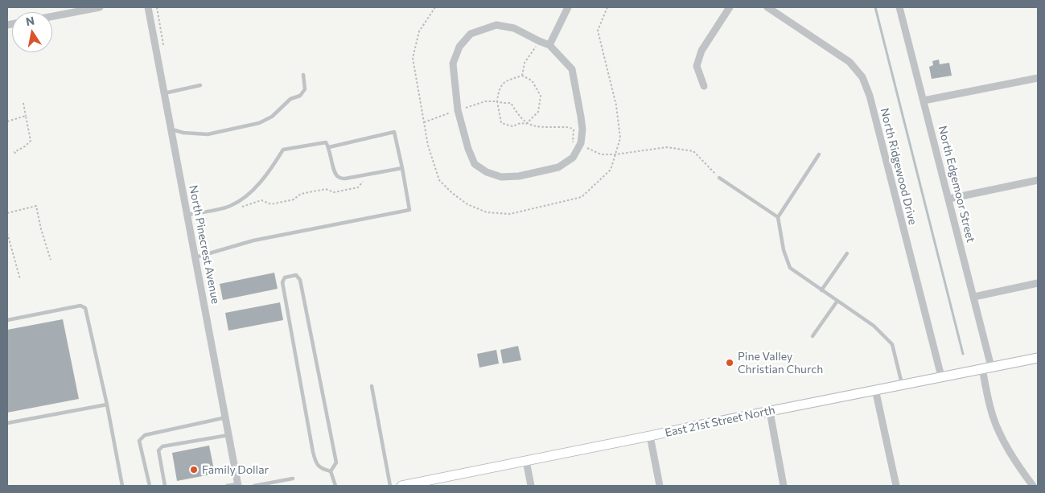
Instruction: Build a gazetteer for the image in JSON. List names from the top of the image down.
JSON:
{
  "streets": {
    "main road": ["East 21st Street North"],
    "street": ["North Ridgewood Drive", "North Edgemoor Street", "North Pinecrest Avenue"]
  },
  "crossings": [
    ["North Ridgewood Drive", "East 21st Street North"],
    ["North Edgemoor Street", "East 21st Street North"]
  ],
  "places": ["Pine Valley Christian Church", "Family Dollar"],
  "north": "top"
}
